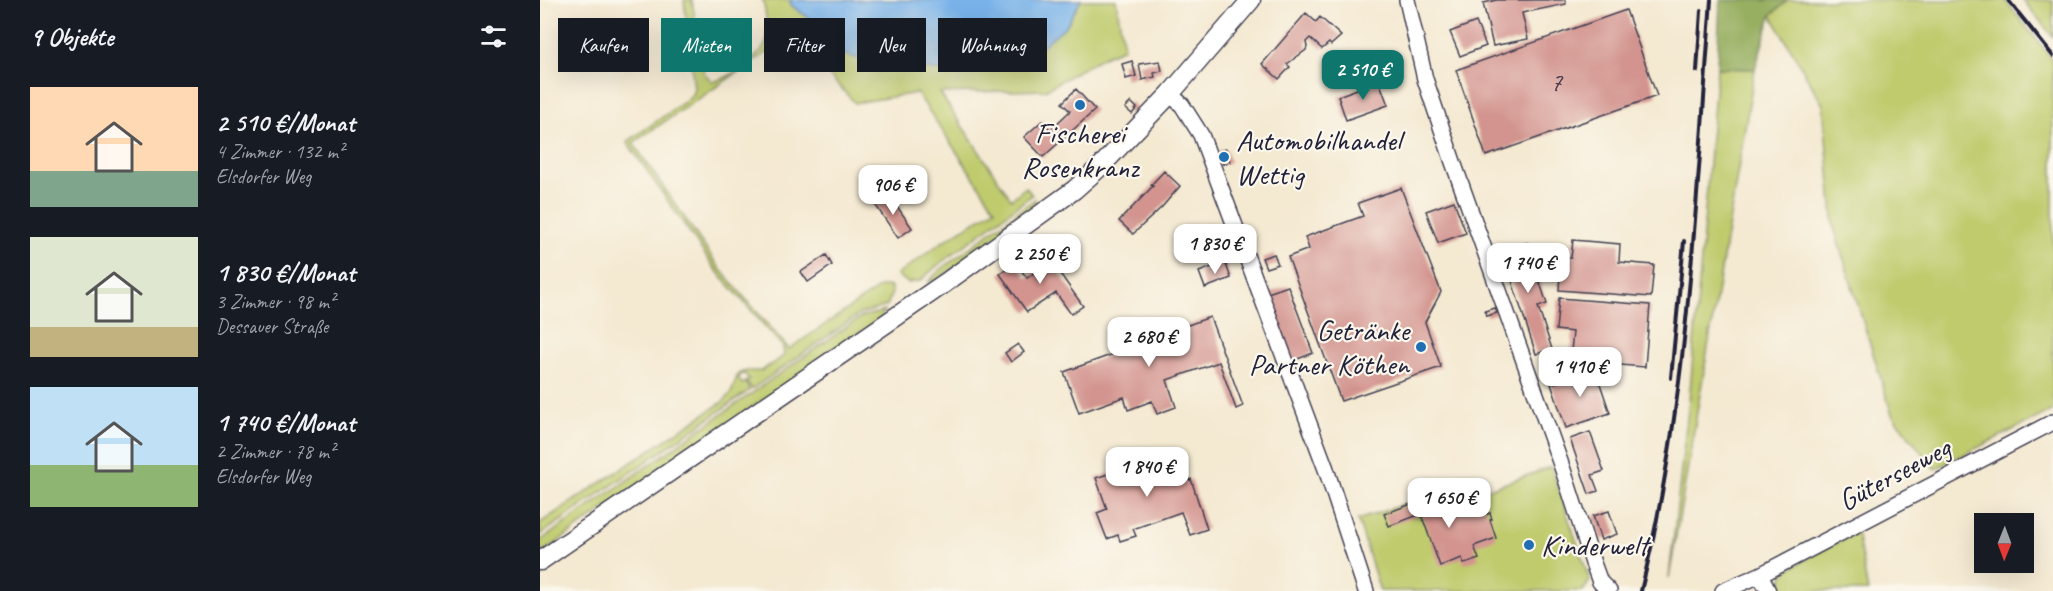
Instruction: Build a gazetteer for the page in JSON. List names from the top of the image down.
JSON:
{
  "streets": {
    "street": ["Güterseeweg"]
  },
  "places": [
    "Fischerei Rosenkranz",
    "Automobilhandel Wettig",
    "Getränke Partner Köthen",
    "Kinderwelt"
  ],
  "house_numbers": ["7"],
  "north": "bottom",
  "page": {
    "heading": "9 Objekte",
    "chip": [
      "Kaufen",
      "Mieten",
      "Filter",
      "Neu",
      "Wohnung"
    ],
    "price": [
      "2 510 €",
      "906 €",
      "1 830 €",
      "2 250 €",
      "1 740 €",
      "2 680 €",
      "1 410 €",
      "1 840 €",
      "1 650 €"
    ],
    "list": [
      {
        "name": "2 510 €/Monat",
        "note": "4 Zimmer · 132 m² · Elsdorfer Weg"
      },
      {
        "name": "1 830 €/Monat",
        "note": "3 Zimmer · 98 m² · Dessauer Straße"
      },
      {
        "name": "1 740 €/Monat",
        "note": "2 Zimmer · 78 m² · Elsdorfer Weg"
      }
    ]
  }
}
